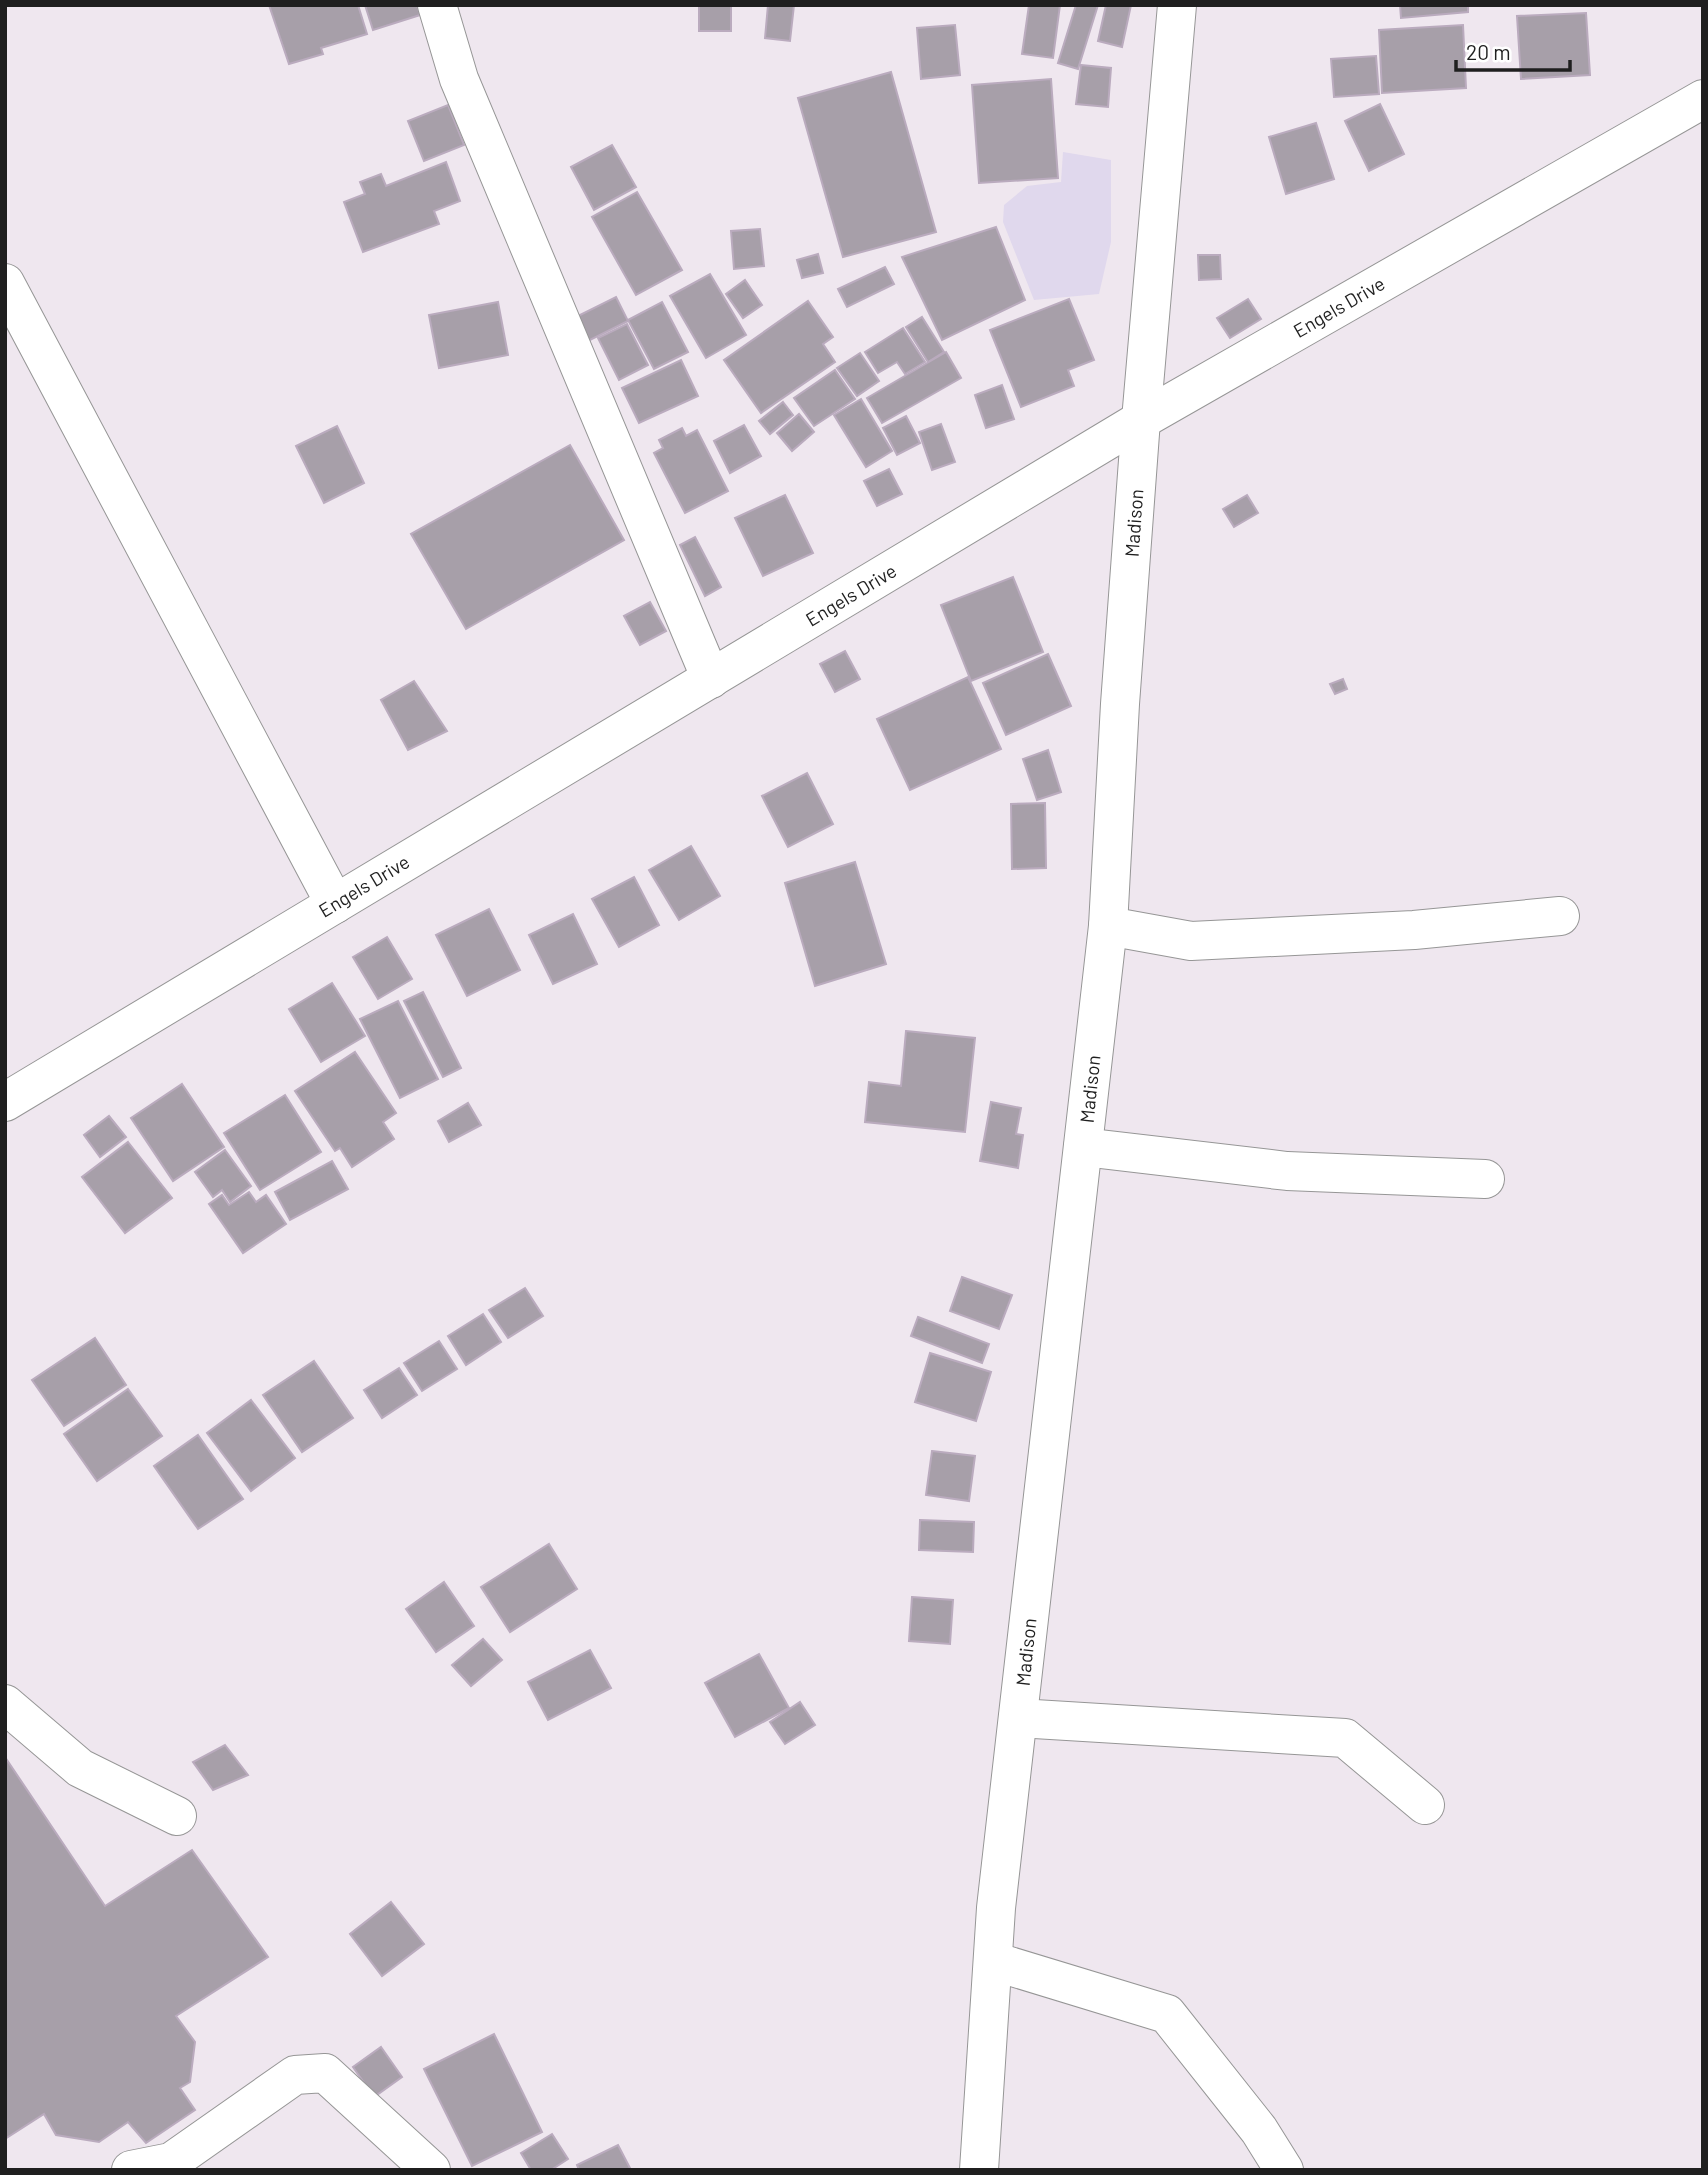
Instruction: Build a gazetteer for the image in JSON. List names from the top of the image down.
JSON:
{
  "streets": {
    "street": ["Engels Drive", "Madison"]
  },
  "crossings": [
    ["Engels Drive", "Madison"]
  ],
  "scale_bar": "20 m"
}
